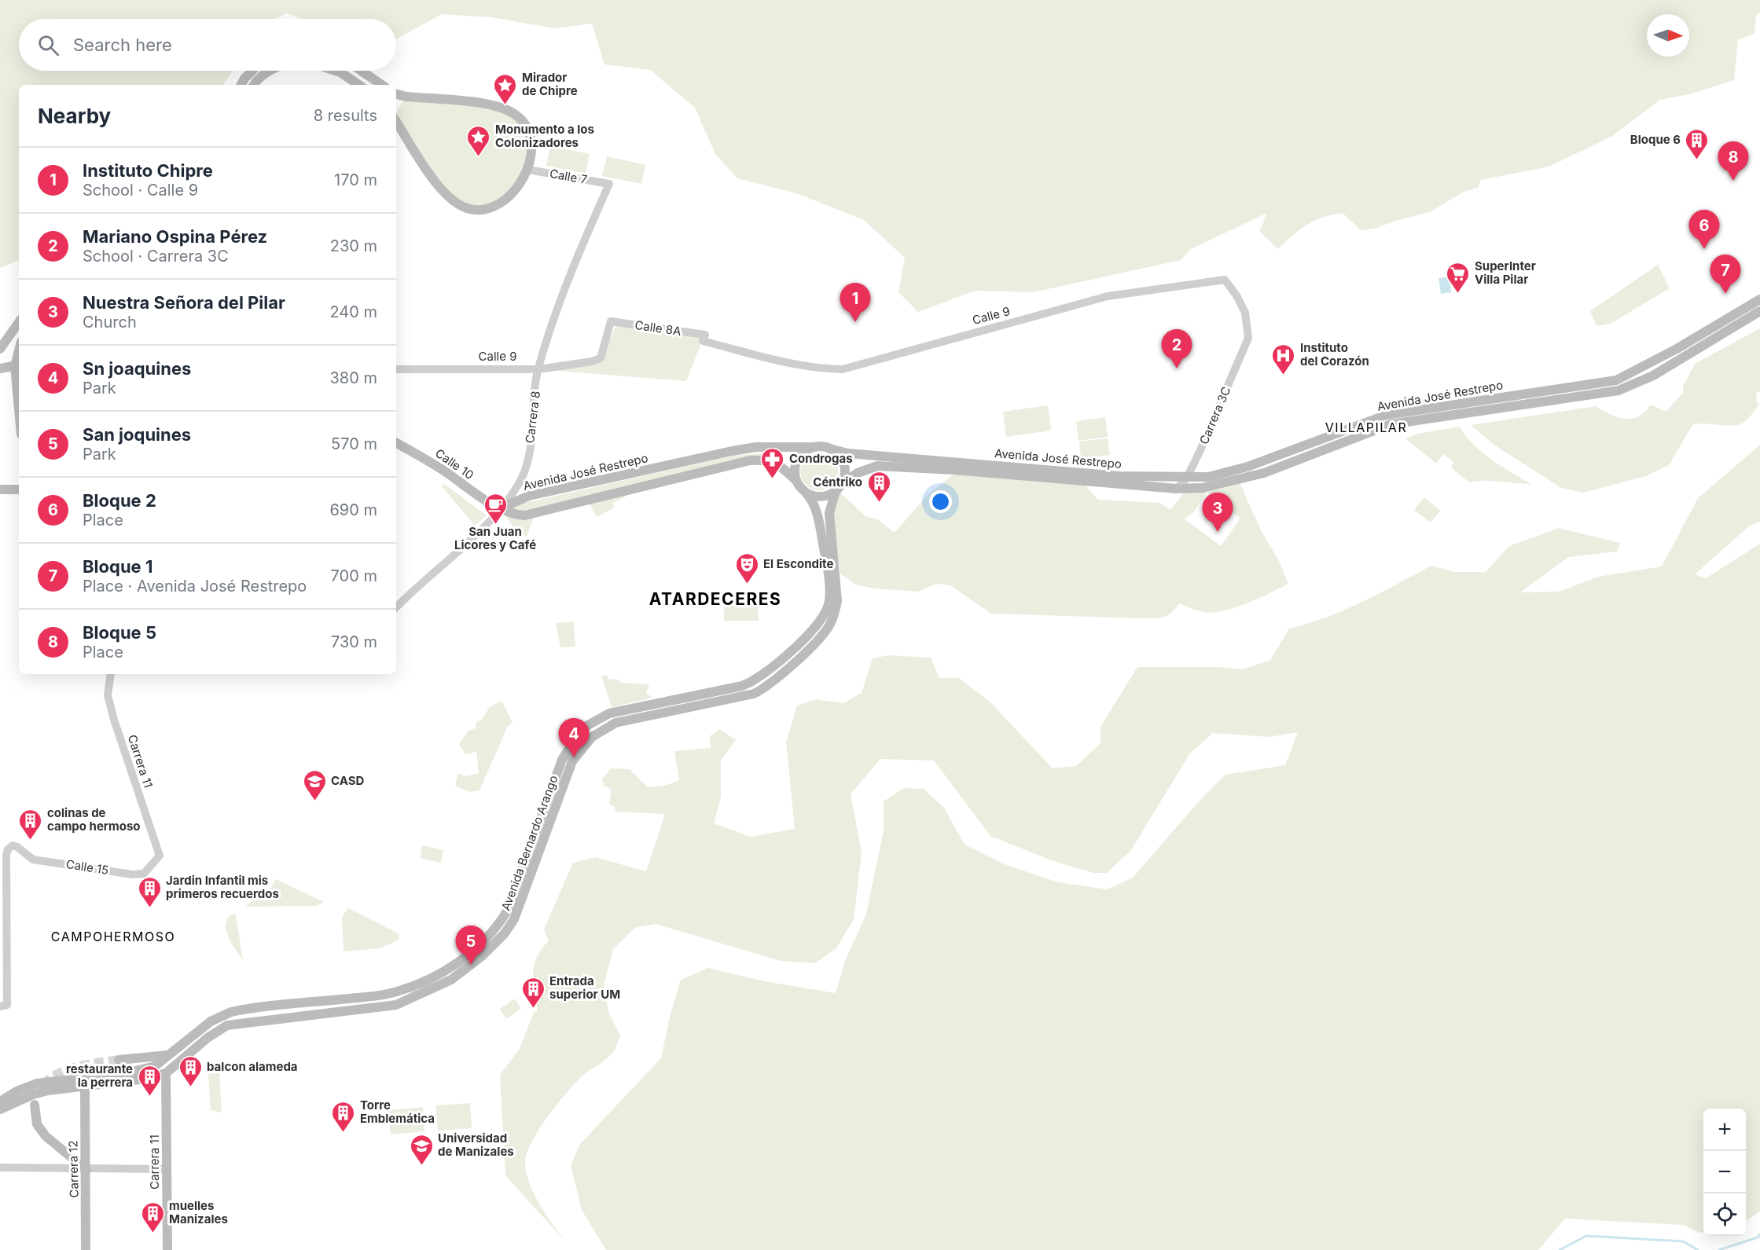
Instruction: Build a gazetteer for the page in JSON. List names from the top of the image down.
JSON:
{
  "streets": {
    "main road": [
      "Avenida José Restrepo",
      "Calle 10",
      "Carrera 11",
      "Avenida Bernardo Arango",
      "Carrera 12"
    ],
    "street": [
      "Calle 7",
      "Calle 9",
      "Calle 8A",
      "Carrera 3C",
      "Carrera 8",
      "Calle 15"
    ]
  },
  "crossings": [
    ["Calle 7", "Carrera 8"],
    ["Calle 9", "Calle 8A"],
    ["Calle 9", "Carrera 3C"],
    ["Calle 9", "Carrera 8"],
    ["Avenida José Restrepo", "Carrera 3C"],
    ["Avenida José Restrepo", "Carrera 8"],
    ["Avenida José Restrepo", "Calle 10"],
    ["Avenida José Restrepo", "Avenida Bernardo Arango"],
    ["Carrera 8", "Calle 10"],
    ["Carrera 11", "Avenida Bernardo Arango"],
    ["Carrera 11", "Calle 15"],
    ["Avenida Bernardo Arango", "Carrera 12"]
  ],
  "districts": ["VILLAPILAR", "ATARDECERES", "CAMPOHERMOSO"],
  "places": {
    "place": ["Mirador de Chipre", "Monumento a los Colonizadores"],
    "building": [
      "Bloque 6",
      "Céntriko",
      "colinas de campo hermoso",
      "Jardin Infantil mis primeros recuerdos",
      "Entrada superior UM",
      "balcon alameda",
      "restaurante la perrera",
      "Torre Emblemática",
      "muelles Manizales"
    ],
    "supermarket": ["SuperInter Villa Pilar"],
    "hospital": ["Instituto del Corazón"],
    "pharmacy": ["Condrogas"],
    "cafe": ["San Juan Licores y Café"],
    "theatre": ["El Escondite"],
    "school or university": ["CASD", "Universidad de Manizales"]
  },
  "north": "right",
  "page": {
    "search": "Search here",
    "heading": ["Nearby", "8 results"],
    "pins": [
      "8",
      "6",
      "7",
      "1",
      "2",
      "3",
      "4",
      "5"
    ],
    "list": [
      {
        "mark": "1",
        "name": "Instituto Chipre",
        "note": "School · Calle 9",
        "value": "170 m"
      },
      {
        "mark": "2",
        "name": "Mariano Ospina Pérez",
        "note": "School · Carrera 3C",
        "value": "230 m"
      },
      {
        "mark": "3",
        "name": "Nuestra Señora del Pilar",
        "note": "Church",
        "value": "240 m"
      },
      {
        "mark": "4",
        "name": "Sn joaquines",
        "note": "Park",
        "value": "380 m"
      },
      {
        "mark": "5",
        "name": "San joquines",
        "note": "Park",
        "value": "570 m"
      },
      {
        "mark": "6",
        "name": "Bloque 2",
        "note": "Place",
        "value": "690 m"
      },
      {
        "mark": "7",
        "name": "Bloque 1",
        "note": "Place · Avenida José Restrepo",
        "value": "700 m"
      },
      {
        "mark": "8",
        "name": "Bloque 5",
        "note": "Place",
        "value": "730 m"
      }
    ],
    "map_buttons": ["+", "−"]
  }
}
